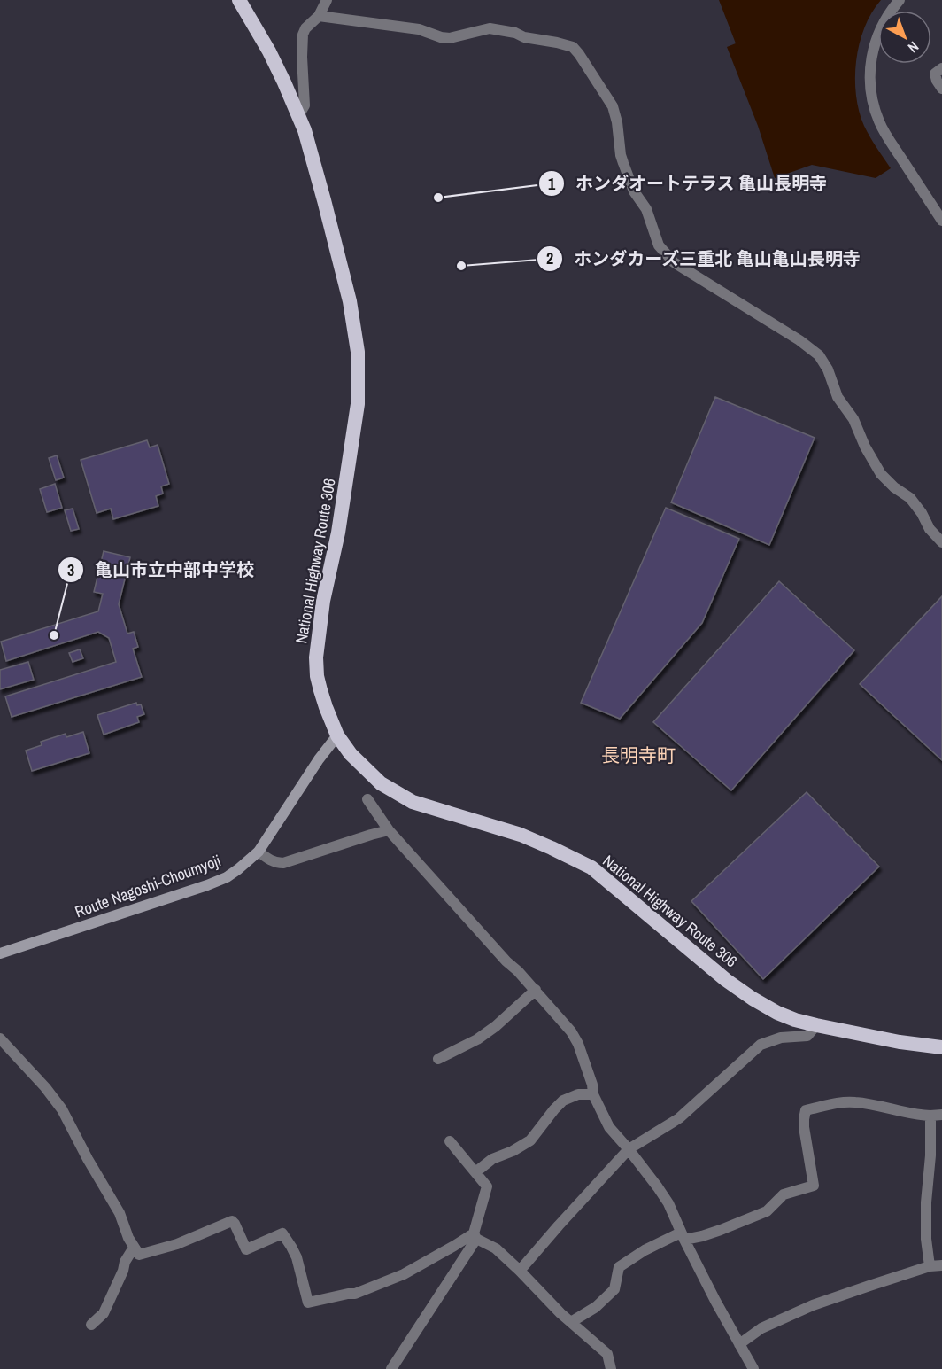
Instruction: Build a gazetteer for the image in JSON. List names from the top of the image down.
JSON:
{
  "streets": {
    "highway": ["National Highway Route 306"],
    "main road": ["Route Nagoshi-Choumyoji"]
  },
  "crossings": [
    ["National Highway Route 306", "Route Nagoshi-Choumyoji"]
  ],
  "districts": ["長明寺町"],
  "places": ["ホンダオートテラス 亀山長明寺", "ホンダカーズ三重北 亀山亀山長明寺", "亀山市立中部中学校"],
  "north": "bottom right"
}
